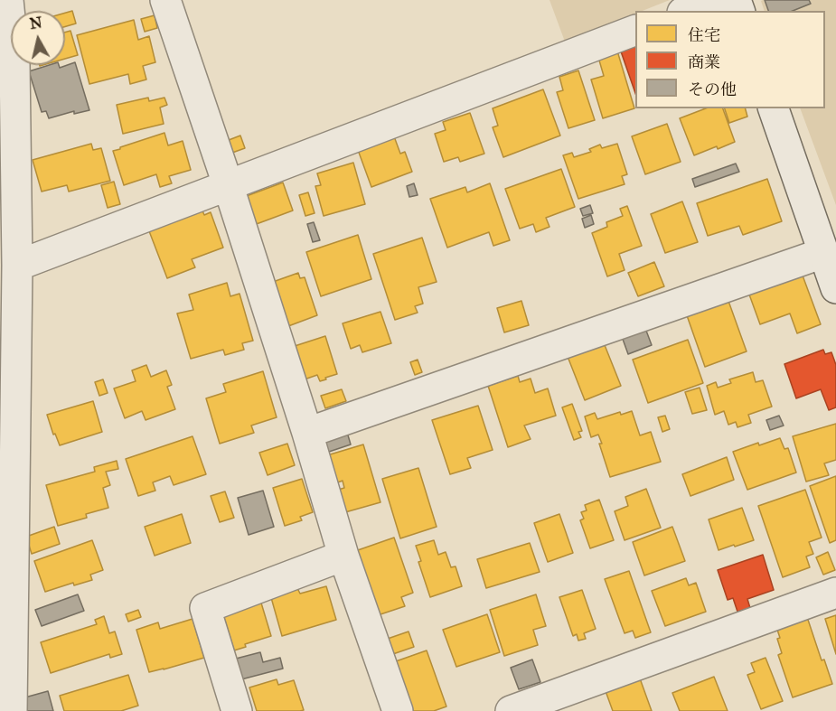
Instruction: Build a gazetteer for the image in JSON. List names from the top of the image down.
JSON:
{
  "legend": ["住宅", "商業", "その他"],
  "north": "top"
}
